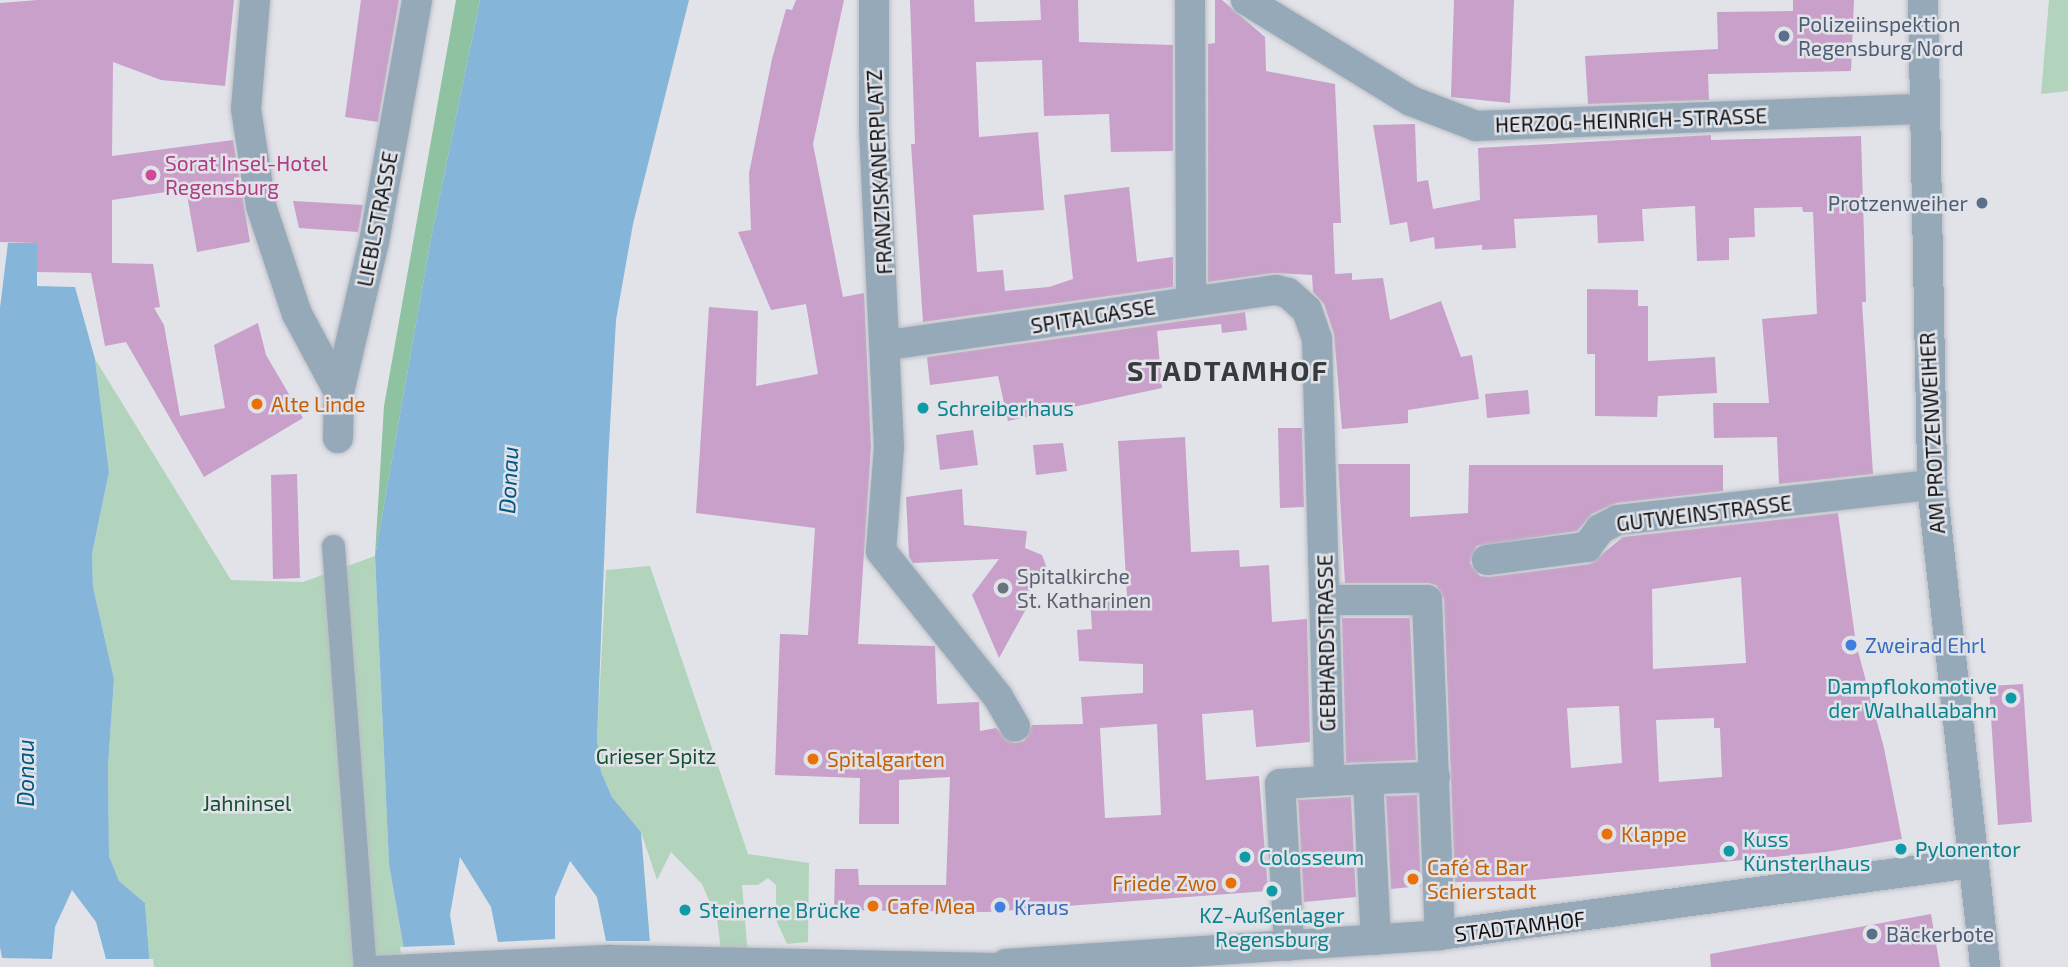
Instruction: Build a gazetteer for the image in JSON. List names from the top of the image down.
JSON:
{
  "streets": {
    "street": [
      "HERZOG-HEINRICH-STRASSE",
      "FRANZISKANERPLATZ",
      "LIEBLSTRASSE",
      "SPITALGASSE",
      "AM PROTZENWEIHER",
      "GUTWEINSTRASSE",
      "GEBHARDSTRASSE",
      "STADTAMHOF"
    ]
  },
  "crossings": [
    ["HERZOG-HEINRICH-STRASSE", "AM PROTZENWEIHER"],
    ["FRANZISKANERPLATZ", "SPITALGASSE"],
    ["SPITALGASSE", "GEBHARDSTRASSE"],
    ["AM PROTZENWEIHER", "GUTWEINSTRASSE"],
    ["AM PROTZENWEIHER", "STADTAMHOF"]
  ],
  "districts": ["STADTAMHOF"],
  "water": ["Donau"],
  "parks": ["Grieser Spitz", "Jahninsel"],
  "places": [
    "Polizeiinspektion Regensburg Nord",
    "Sorat Insel-Hotel Regensburg",
    "Protzenweiher",
    "Alte Linde",
    "Schreiberhaus",
    "Spitalkirche St. Katharinen",
    "Zweirad Ehrl",
    "Dampflokomotive der Walhallabahn",
    "Spitalgarten",
    "Klappe",
    "Pylonentor",
    "Kuss Künsterlhaus",
    "Colosseum",
    "Café & Bar Schierstadt",
    "Friede Zwo",
    "KZ-Außenlager Regensburg",
    "Cafe Mea",
    "Kraus",
    "Steinerne Brücke",
    "Bäckerbote"
  ]
}
